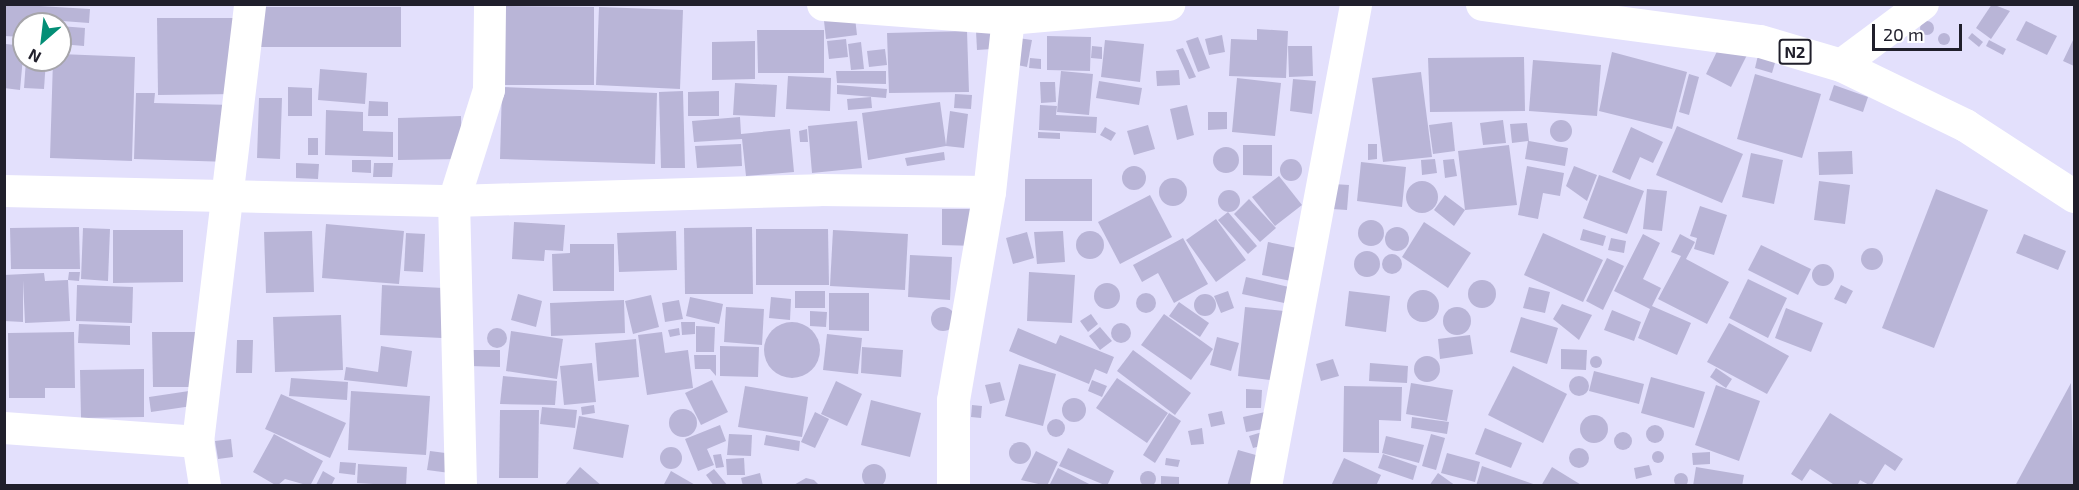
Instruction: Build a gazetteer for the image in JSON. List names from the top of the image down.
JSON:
{
  "streets": {
    "main road": ["N2"]
  },
  "scale_bar": "20 m",
  "north": "bottom left"
}
